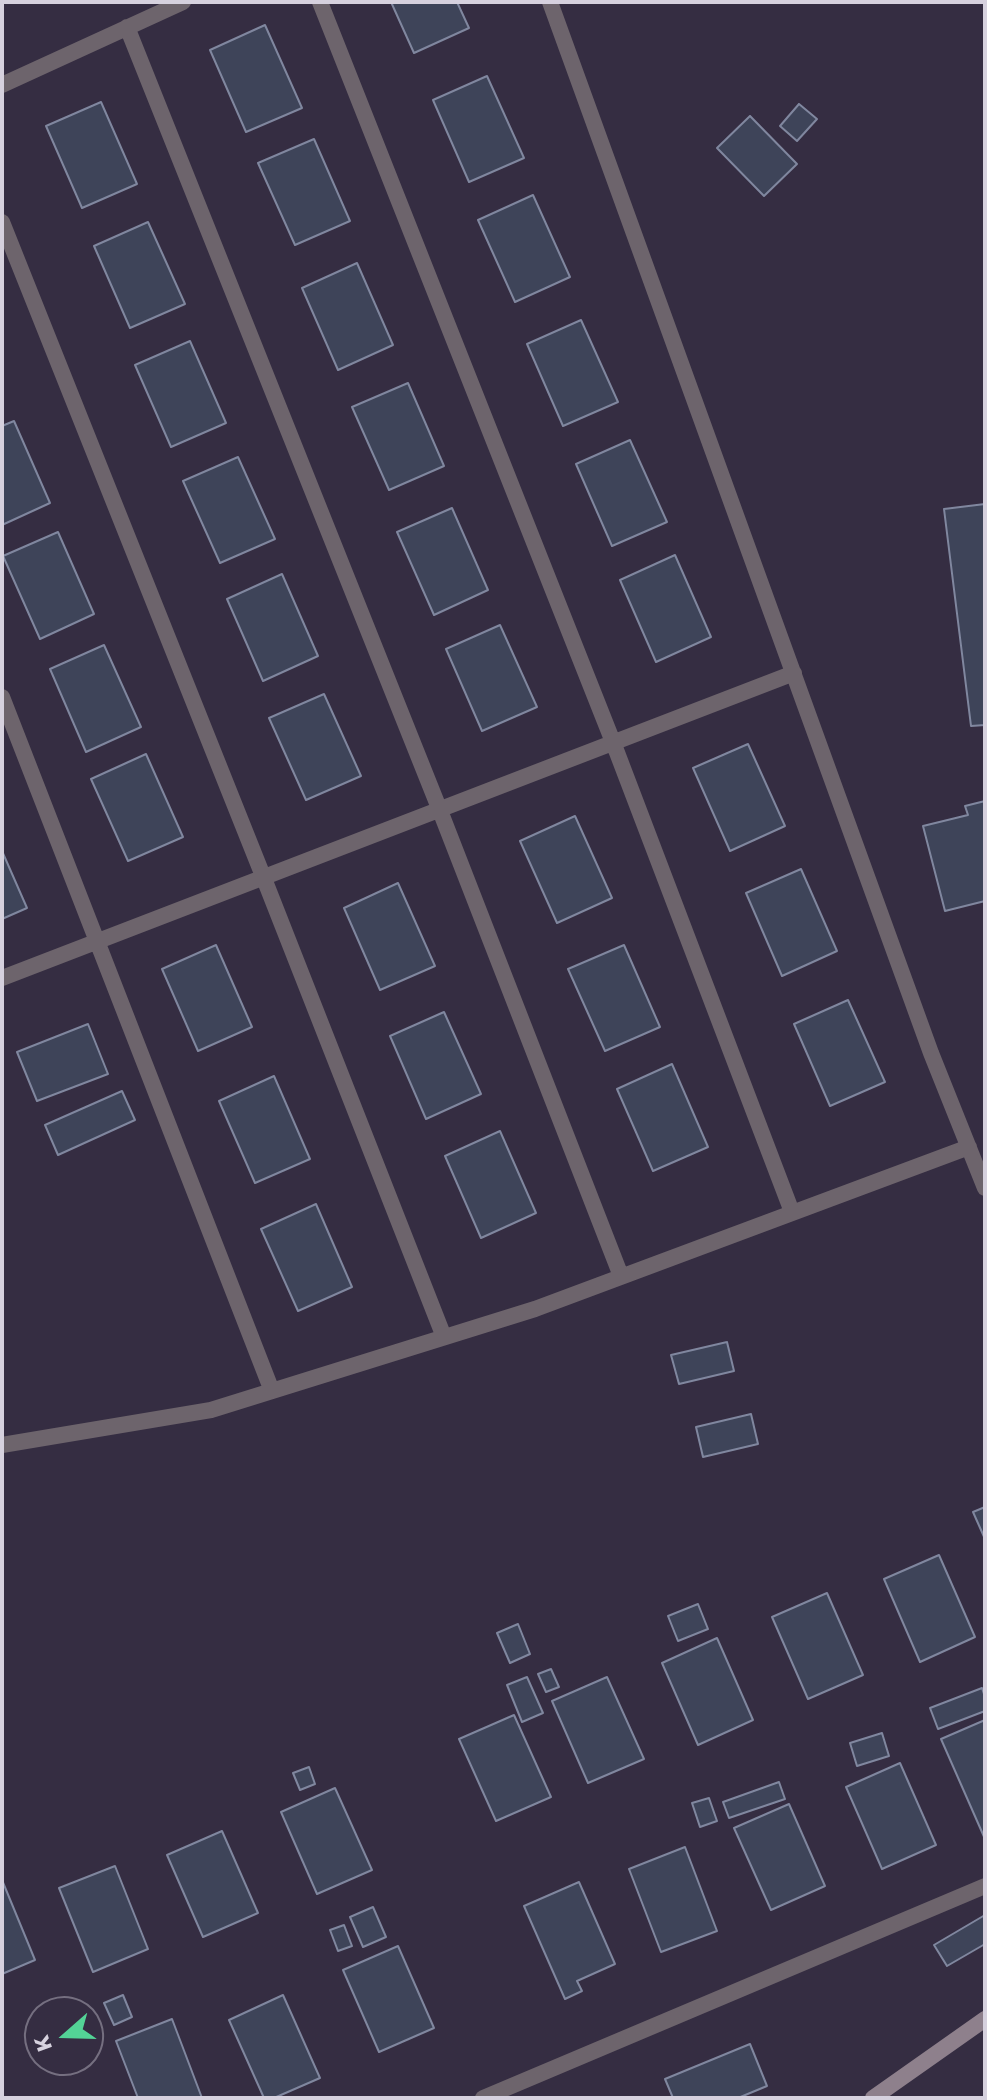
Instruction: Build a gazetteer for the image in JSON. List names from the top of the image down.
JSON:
{
  "north": "left"
}
